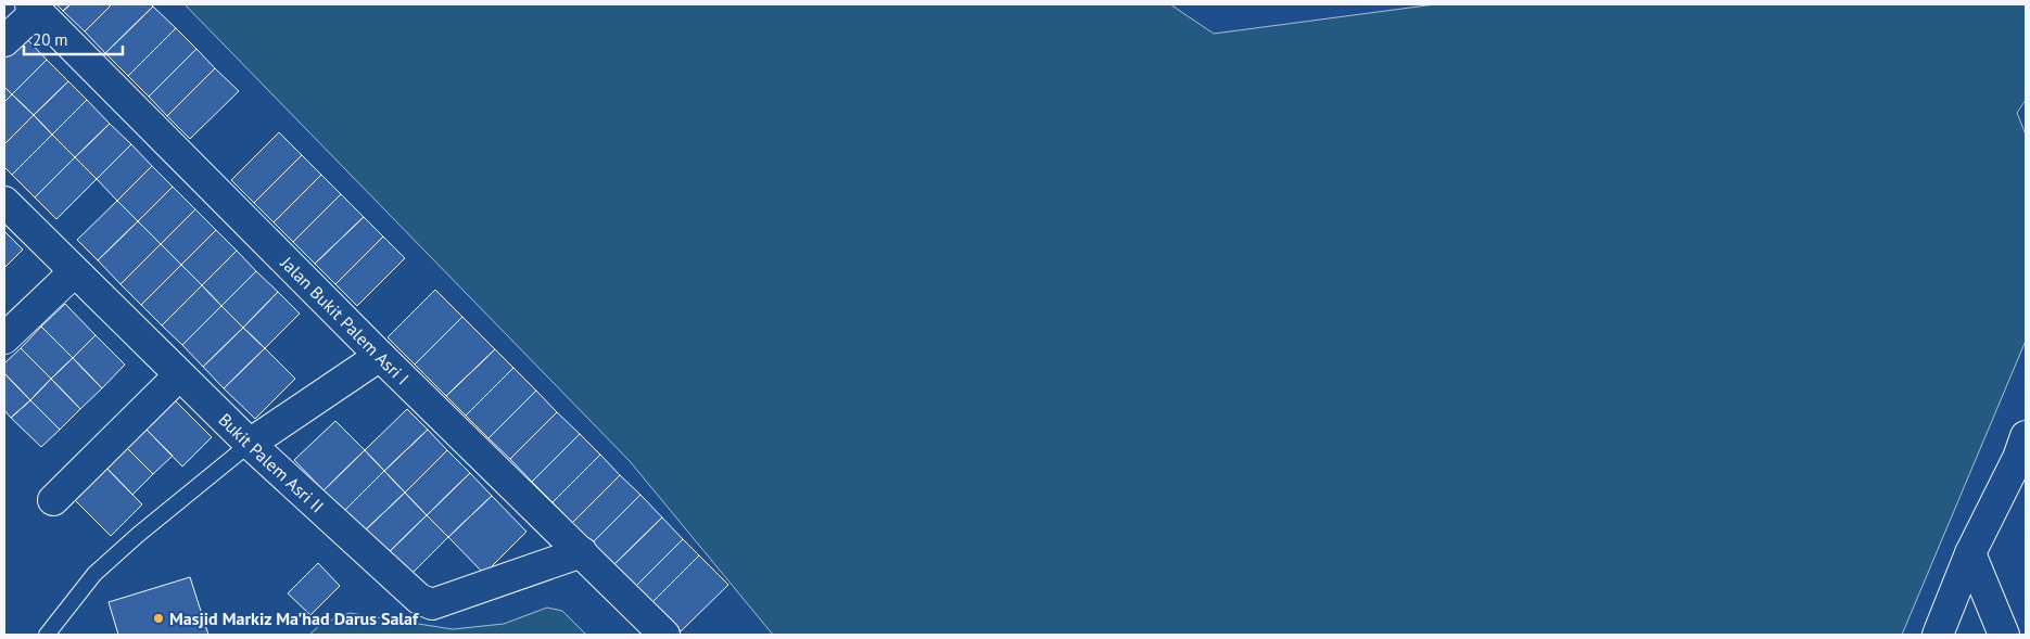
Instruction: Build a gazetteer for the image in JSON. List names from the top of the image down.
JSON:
{
  "streets": {
    "street": ["Jalan Bukit Palem Asri I", "Bukit Palem Asri II"]
  },
  "crossings": [
    ["Jalan Bukit Palem Asri I", "Bukit Palem Asri II"]
  ],
  "places": ["Masjid Markiz Ma'had Darus Salaf"],
  "scale_bar": "20 m"
}
